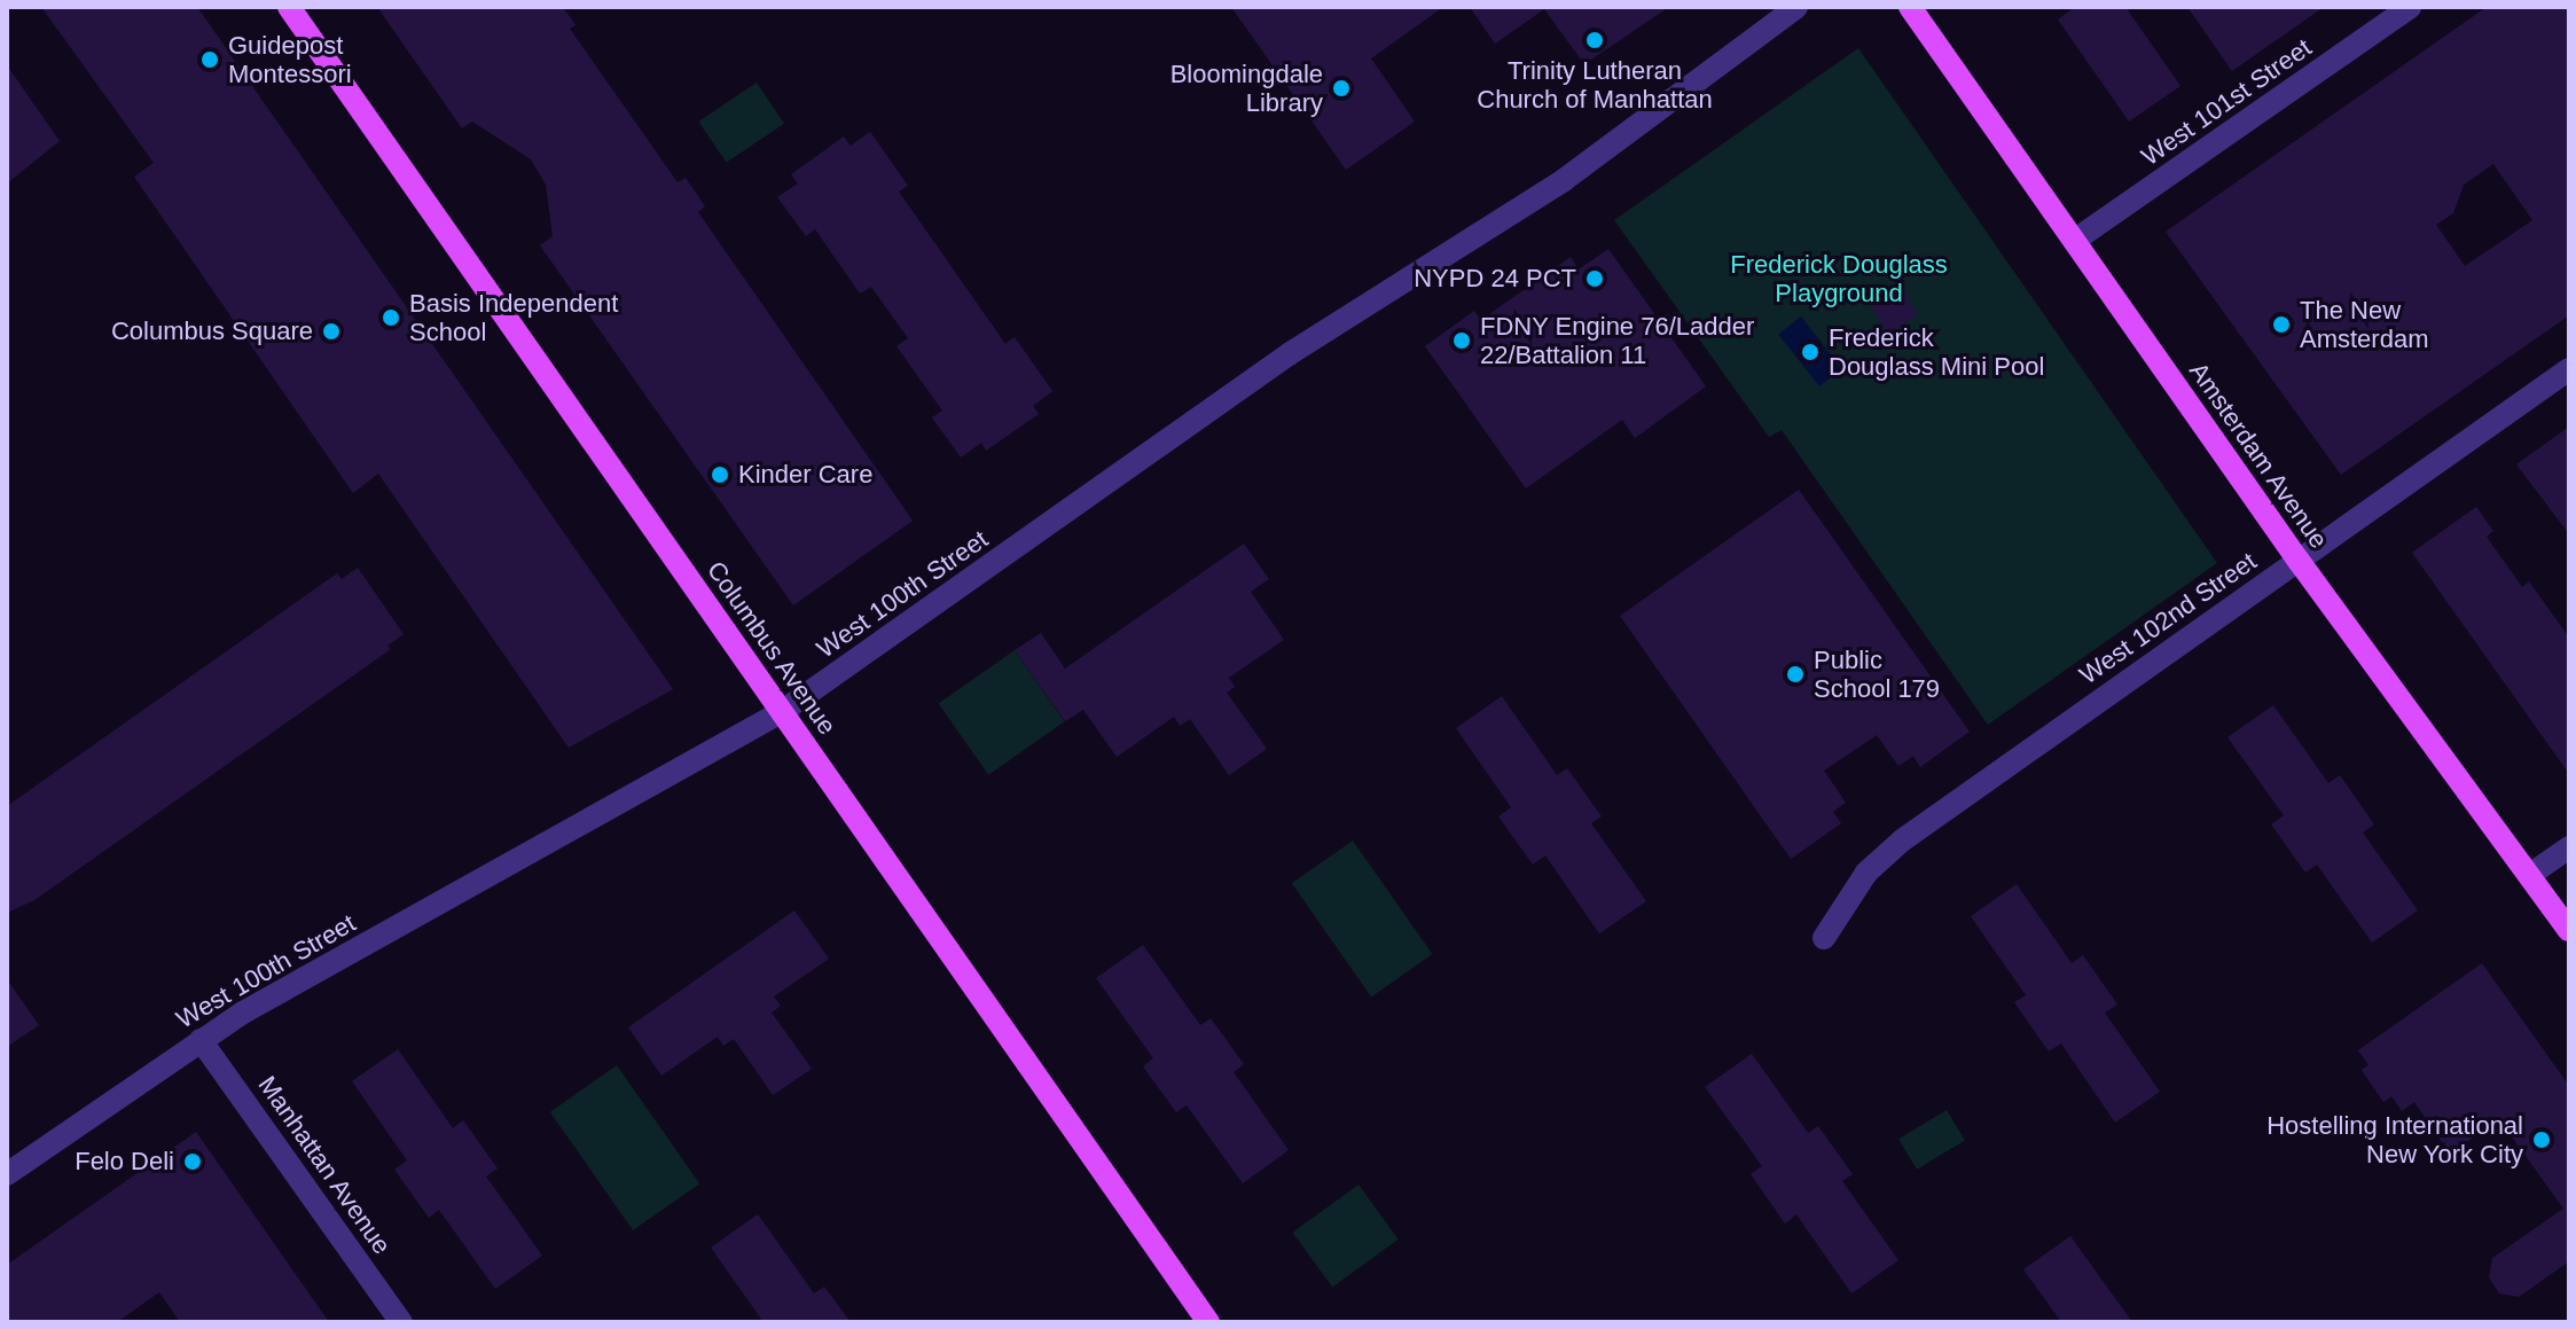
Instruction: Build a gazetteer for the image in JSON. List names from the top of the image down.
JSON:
{
  "streets": {
    "main road": ["Amsterdam Avenue", "Columbus Avenue"],
    "street": [
      "West 101st Street",
      "West 100th Street",
      "West 102nd Street",
      "Manhattan Avenue"
    ]
  },
  "crossings": [
    ["West 101st Street", "Amsterdam Avenue"],
    ["Amsterdam Avenue", "West 102nd Street"],
    ["West 100th Street", "Columbus Avenue"],
    ["West 100th Street", "Manhattan Avenue"]
  ],
  "parks": ["Frederick Douglass Playground"],
  "places": [
    "Trinity Lutheran Church of Manhattan",
    "Guidepost Montessori",
    "Bloomingdale Library",
    "NYPD 24 PCT",
    "Basis Independent School",
    "The New Amsterdam",
    "Columbus Square",
    "FDNY Engine 76/Ladder 22/Battalion 11",
    "Frederick Douglass Mini Pool",
    "Kinder Care",
    "Public School 179",
    "Hostelling International New York City",
    "Felo Deli"
  ]
}
